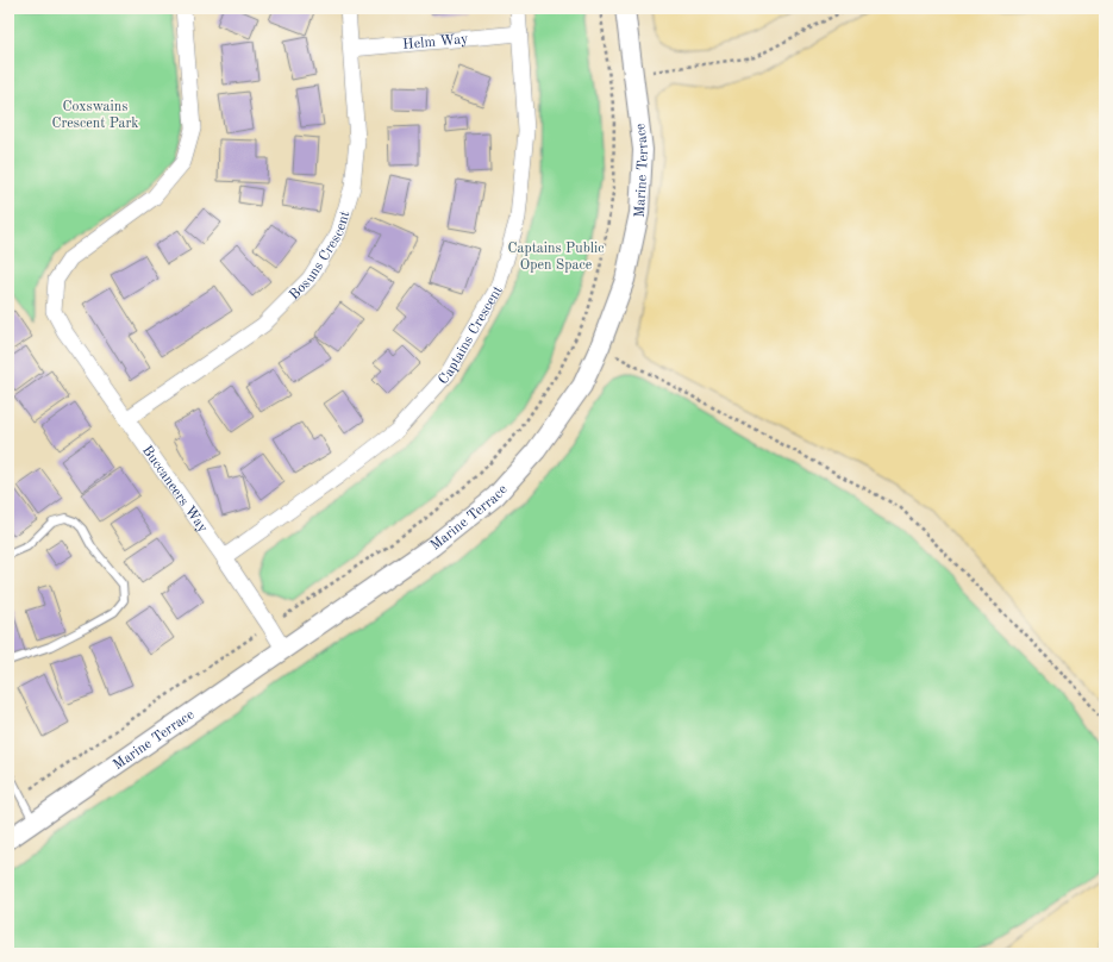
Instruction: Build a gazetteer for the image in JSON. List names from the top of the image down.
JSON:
{
  "streets": {
    "street": [
      "Helm Way",
      "Marine Terrace",
      "Bosuns Crescent",
      "Captains Crescent",
      "Buccaneers Way"
    ]
  },
  "crossings": [
    ["Helm Way", "Bosuns Crescent"],
    ["Helm Way", "Captains Crescent"],
    ["Marine Terrace", "Buccaneers Way"],
    ["Bosuns Crescent", "Buccaneers Way"],
    ["Captains Crescent", "Buccaneers Way"]
  ],
  "parks": ["Coxswains Crescent Park", "Captains Public Open Space"]
}
